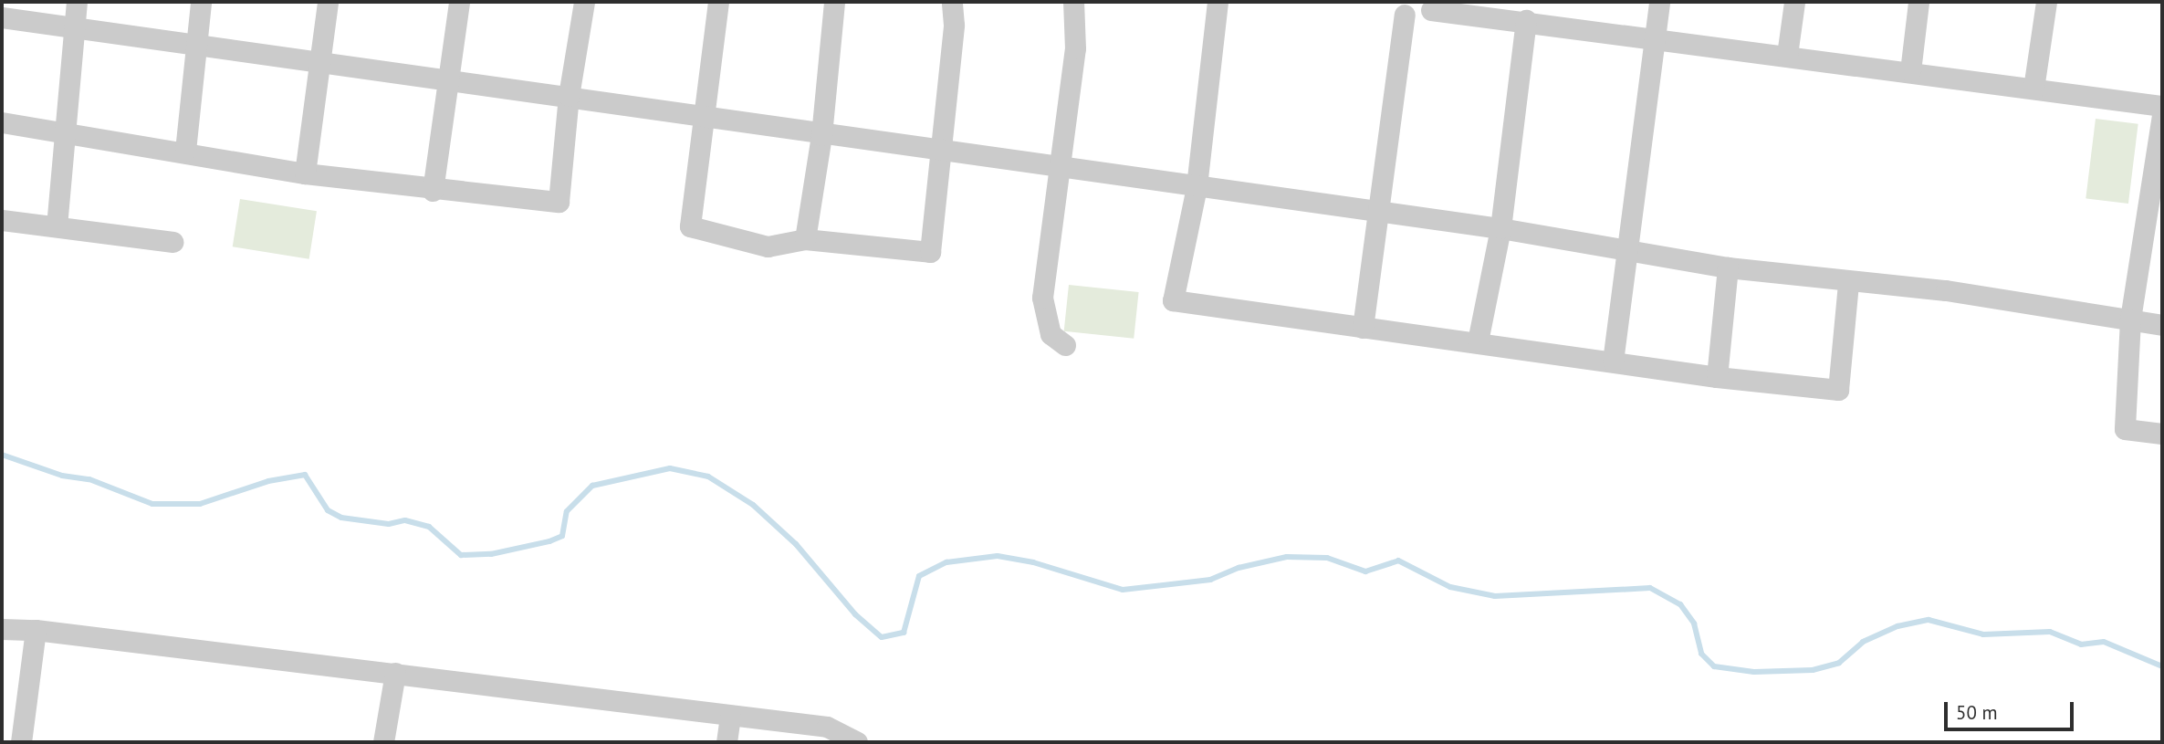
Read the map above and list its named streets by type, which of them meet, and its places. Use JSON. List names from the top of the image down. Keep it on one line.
{"scale_bar":"50 m"}
